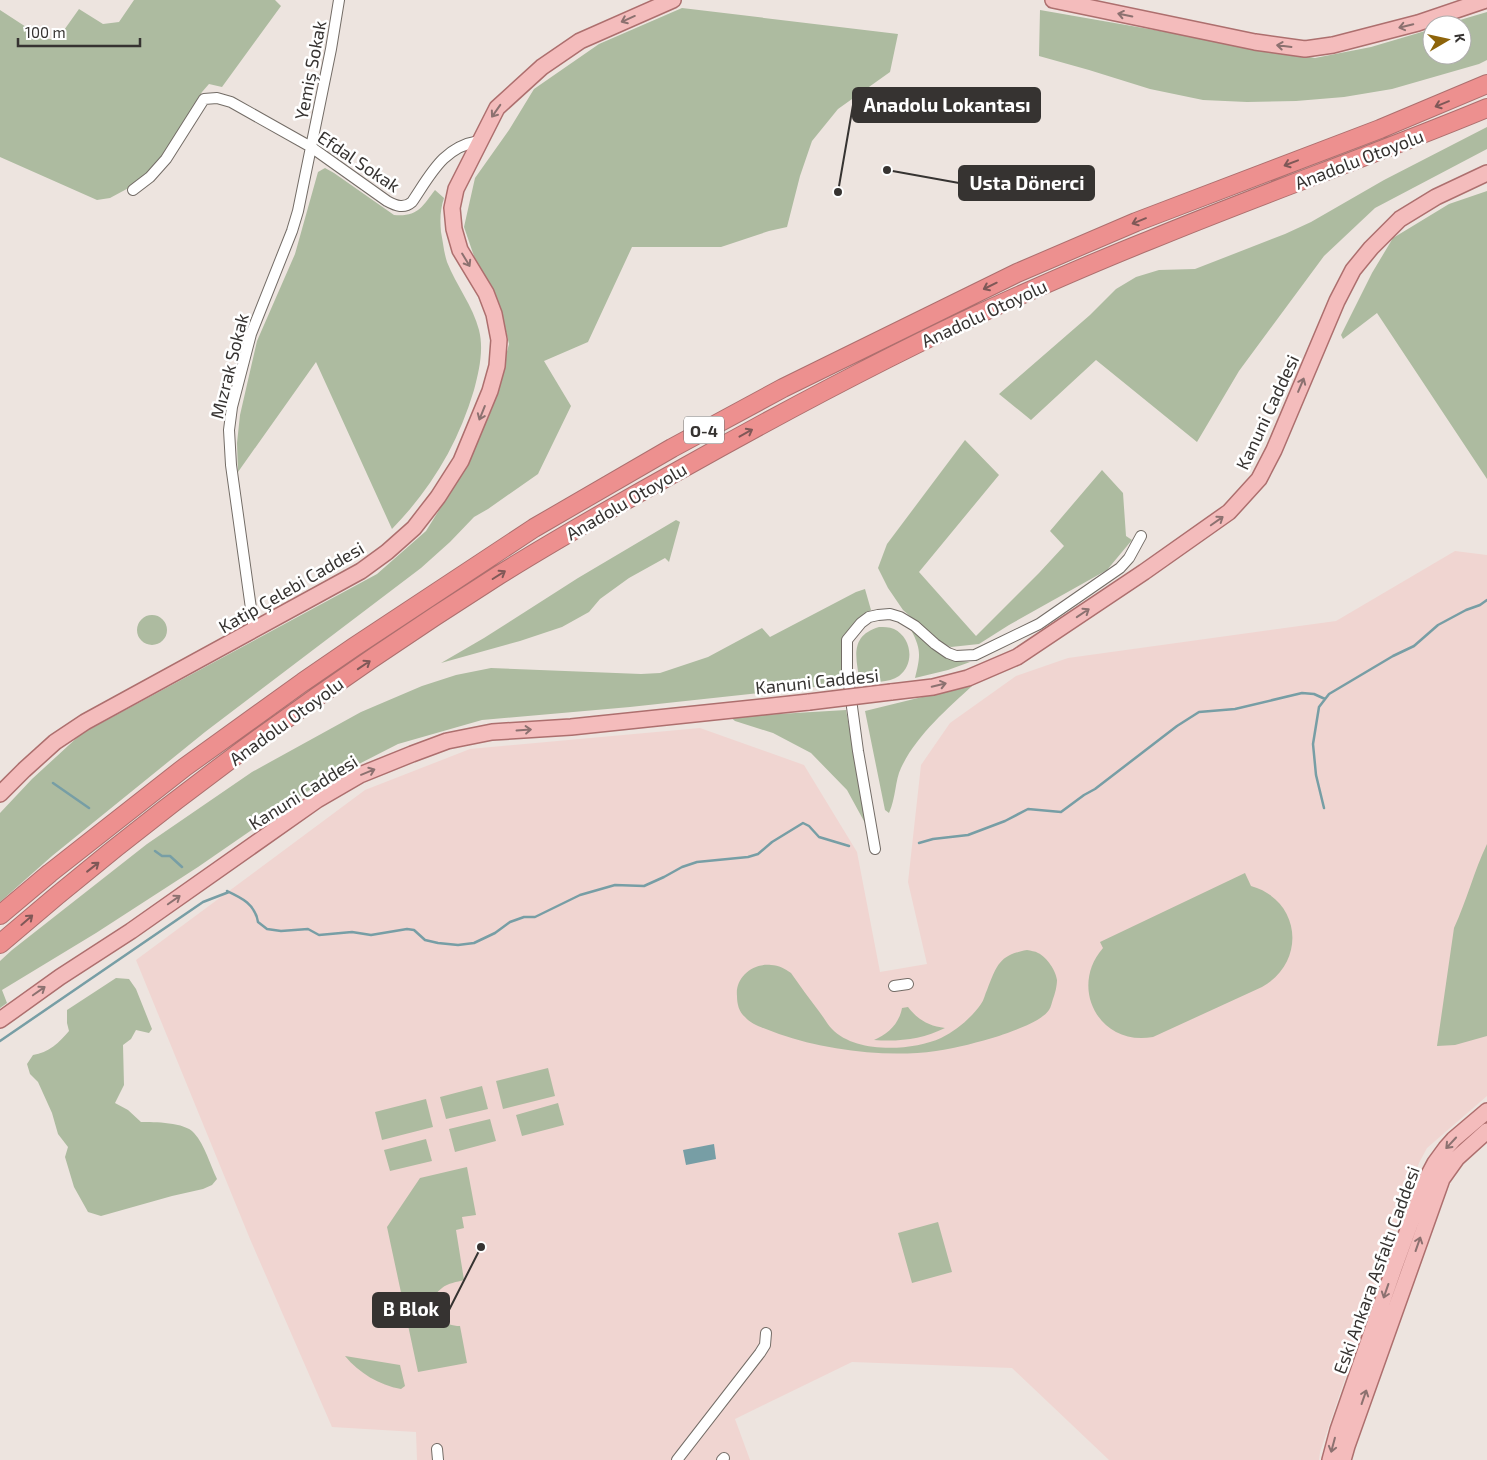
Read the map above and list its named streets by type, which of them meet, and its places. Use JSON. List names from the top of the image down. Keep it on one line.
{"streets":{"highway":["Anadolu Otoyolu","O-4"],"main road":["Kanuni Caddesi","Katip Çelebi Caddesi","Eski Ankara Asfaltı Caddesi"],"street":["Yemiş Sokak","Efdal Sokak","Mızrak Sokak"]},"crossings":[["Yemiş Sokak","Efdal Sokak"],["Yemiş Sokak","Mızrak Sokak"],["Efdal Sokak","Mızrak Sokak"],["Efdal Sokak","Katip Çelebi Caddesi"],["Mızrak Sokak","Katip Çelebi Caddesi"]],"one_way":["Kanuni Caddesi","Katip Çelebi Caddesi"],"places":["Usta Dönerci","Anadolu Lokantası","B Blok"],"scale_bar":"100 m","north":"right"}
